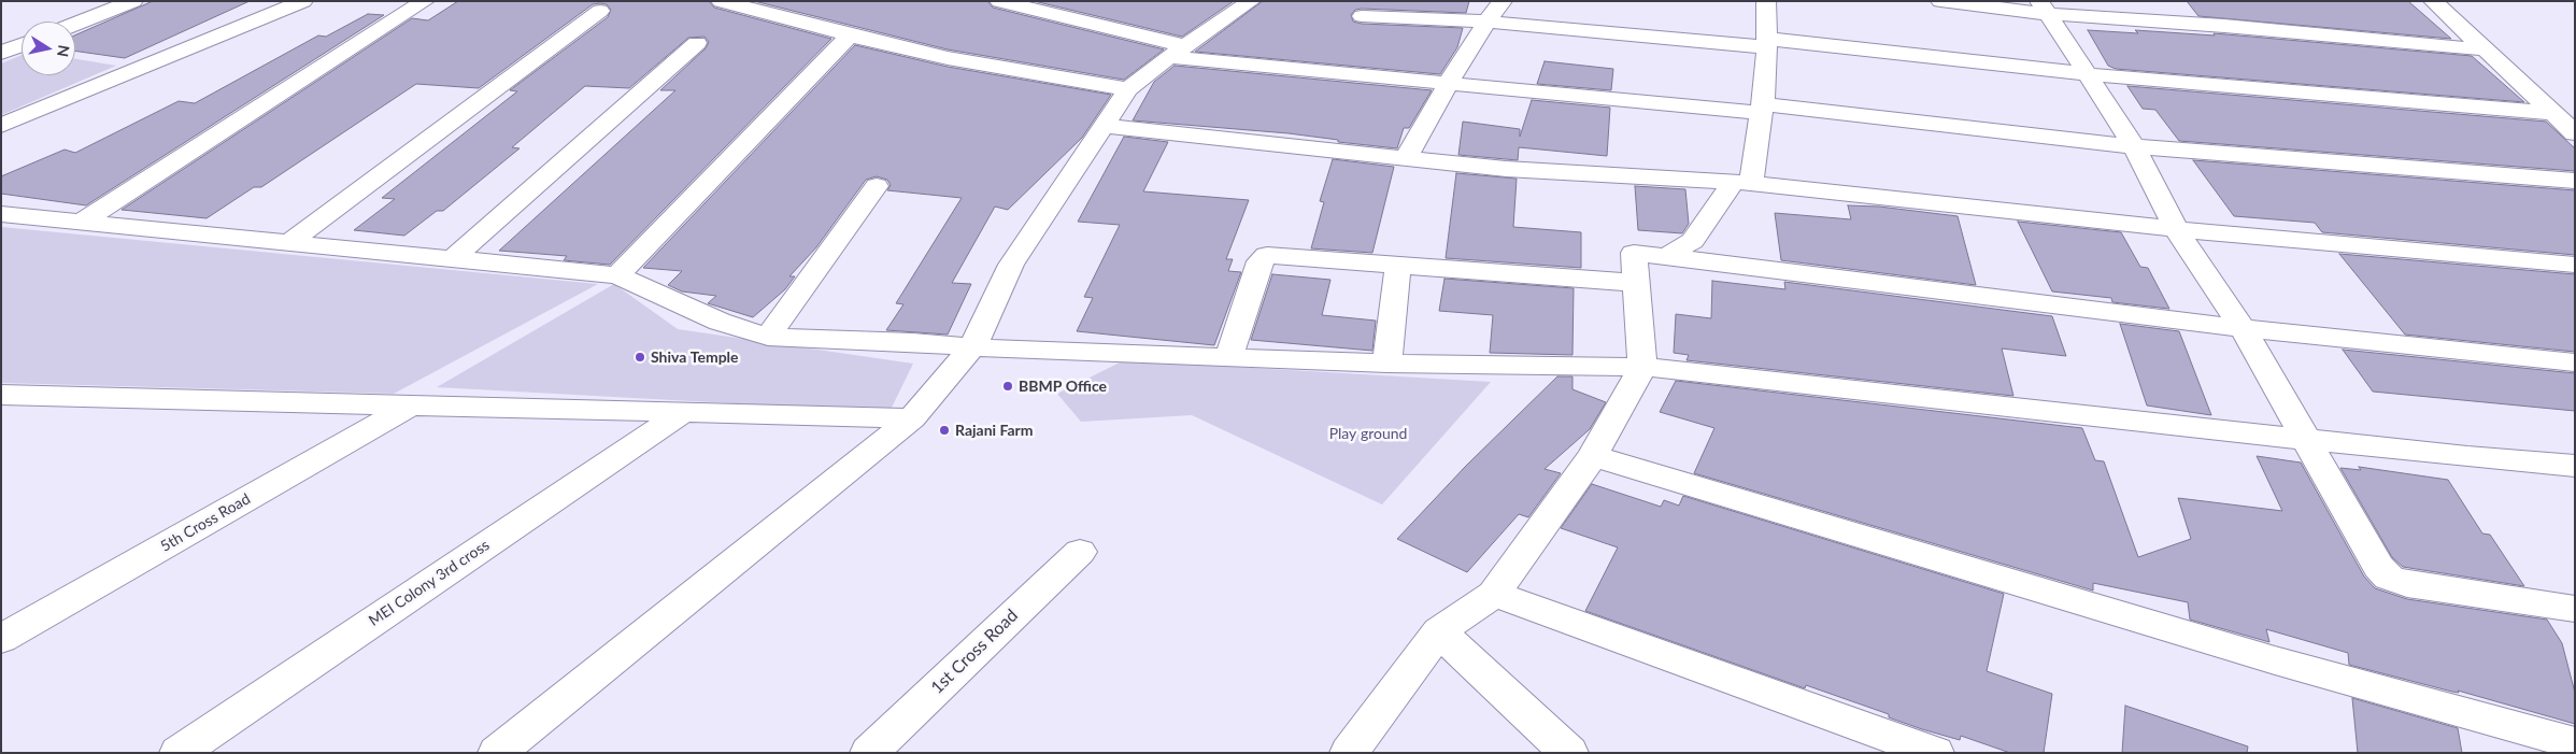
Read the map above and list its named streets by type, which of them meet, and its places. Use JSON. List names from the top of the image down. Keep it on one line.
{"streets":{"street":["5th Cross Road","MEI Colony 3rd cross","1st Cross Road"]},"parks":["Play ground"],"places":["Shiva Temple","BBMP Office","Rajani Farm"],"north":"right"}
